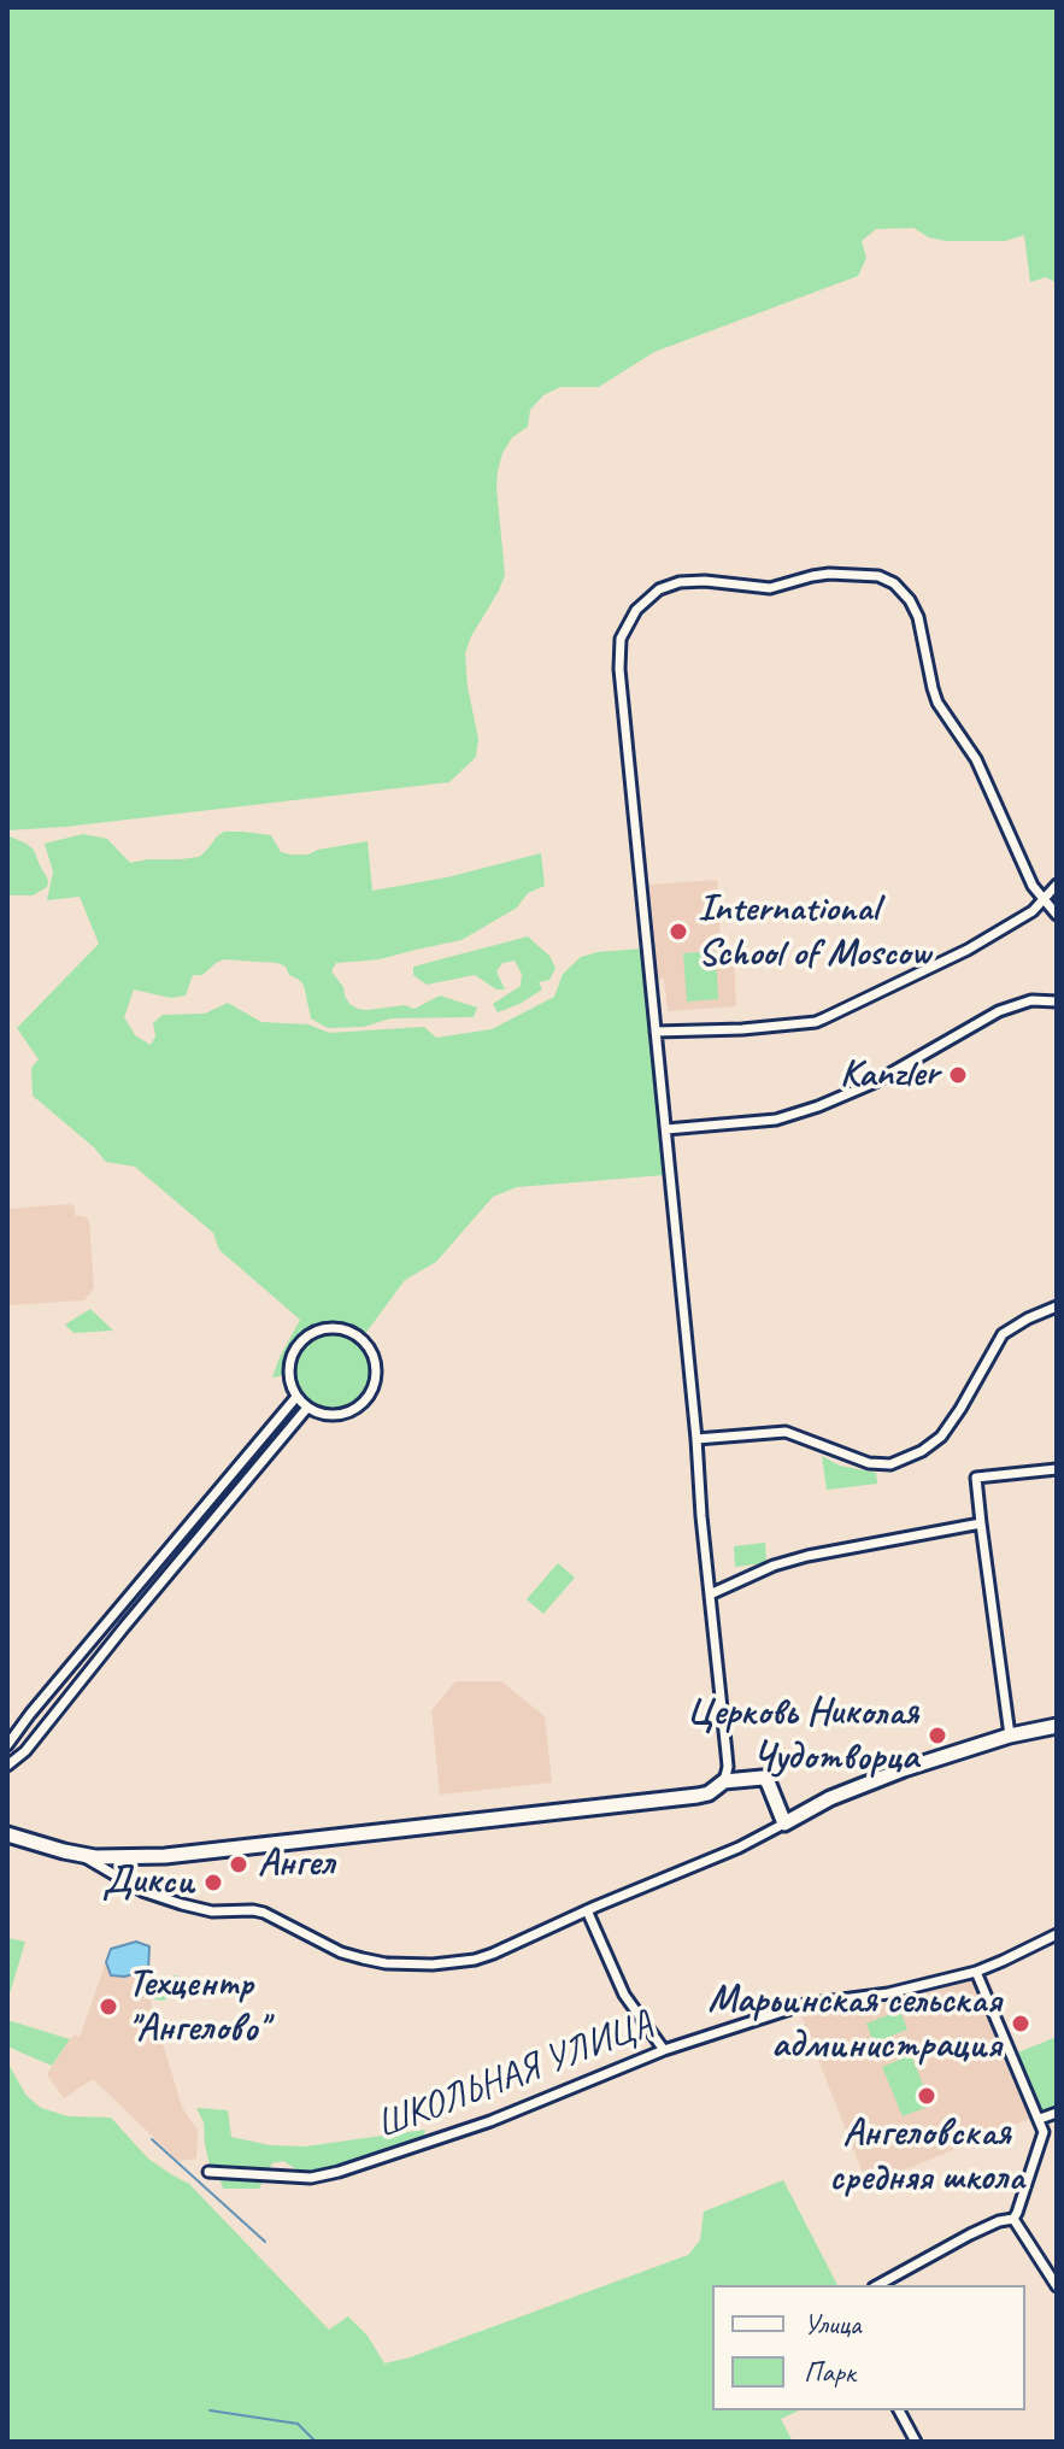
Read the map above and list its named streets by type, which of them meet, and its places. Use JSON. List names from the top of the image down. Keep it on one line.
{"streets":{"street":["ШКОЛЬНАЯ УЛИЦА"]},"places":["International School of Moscow","Kanzler","Церковь Николая Чудотворца","Ангел","Дикси","Техцентр \"Ангелово\"","Марьинская сельская администрация","Ангеловская средняя школа"],"legend":["Улица","Парк"]}
